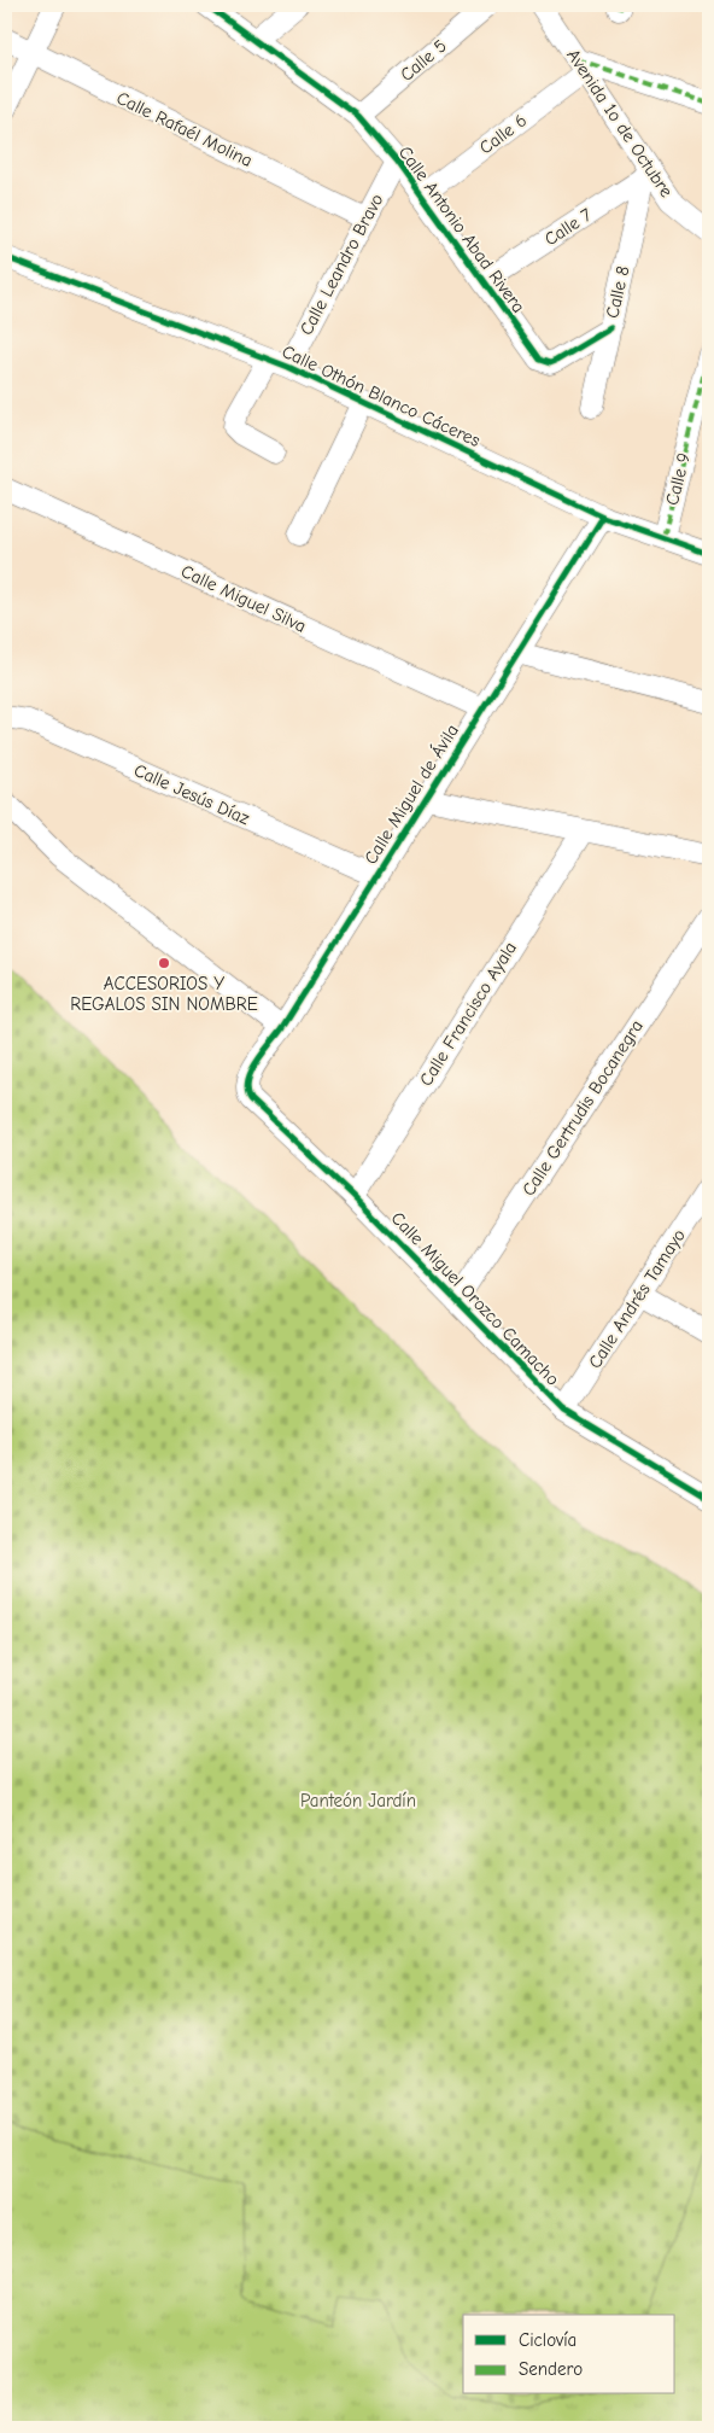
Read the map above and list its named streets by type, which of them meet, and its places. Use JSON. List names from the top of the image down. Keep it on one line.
{"streets":{"street":["Calle 5","Avenida 1o de Octubre","Calle Rafaél Molina","Calle 6","Calle 7","Calle Antonio Abad Rivera","Calle Leandro Bravo","Calle 8","Calle Othón Blanco Cáceres","Calle 9","Calle Miguel Silva","Calle Jesús Díaz","Calle Miguel de Ávila","Calle Francisco Ayala","Calle Gertrudis Bocanegra","Calle Miguel Orozco Camacho","Calle Andrés Tamayo"]},"crossings":[["Calle 5","Calle Antonio Abad Rivera"],["Avenida 1o de Octubre","Calle 6"],["Avenida 1o de Octubre","Calle 7"],["Avenida 1o de Octubre","Calle 8"],["Calle Rafaél Molina","Calle Leandro Bravo"],["Calle 6","Calle Antonio Abad Rivera"],["Calle 7","Calle Antonio Abad Rivera"],["Calle 7","Calle 8"],["Calle Antonio Abad Rivera","Calle Leandro Bravo"],["Calle Antonio Abad Rivera","Calle 8"],["Calle Leandro Bravo","Calle Othón Blanco Cáceres"],["Calle Othón Blanco Cáceres","Calle 9"],["Calle Othón Blanco Cáceres","Calle Miguel de Ávila"],["Calle Miguel Silva","Calle Miguel de Ávila"],["Calle Jesús Díaz","Calle Miguel de Ávila"],["Calle Miguel de Ávila","Calle Miguel Orozco Camacho"],["Calle Francisco Ayala","Calle Miguel Orozco Camacho"],["Calle Gertrudis Bocanegra","Calle Miguel Orozco Camacho"],["Calle Miguel Orozco Camacho","Calle Andrés Tamayo"]],"parks":["Panteón Jardín"],"places":["ACCESORIOS Y REGALOS SIN NOMBRE"],"legend":["Ciclovía","Sendero"]}
